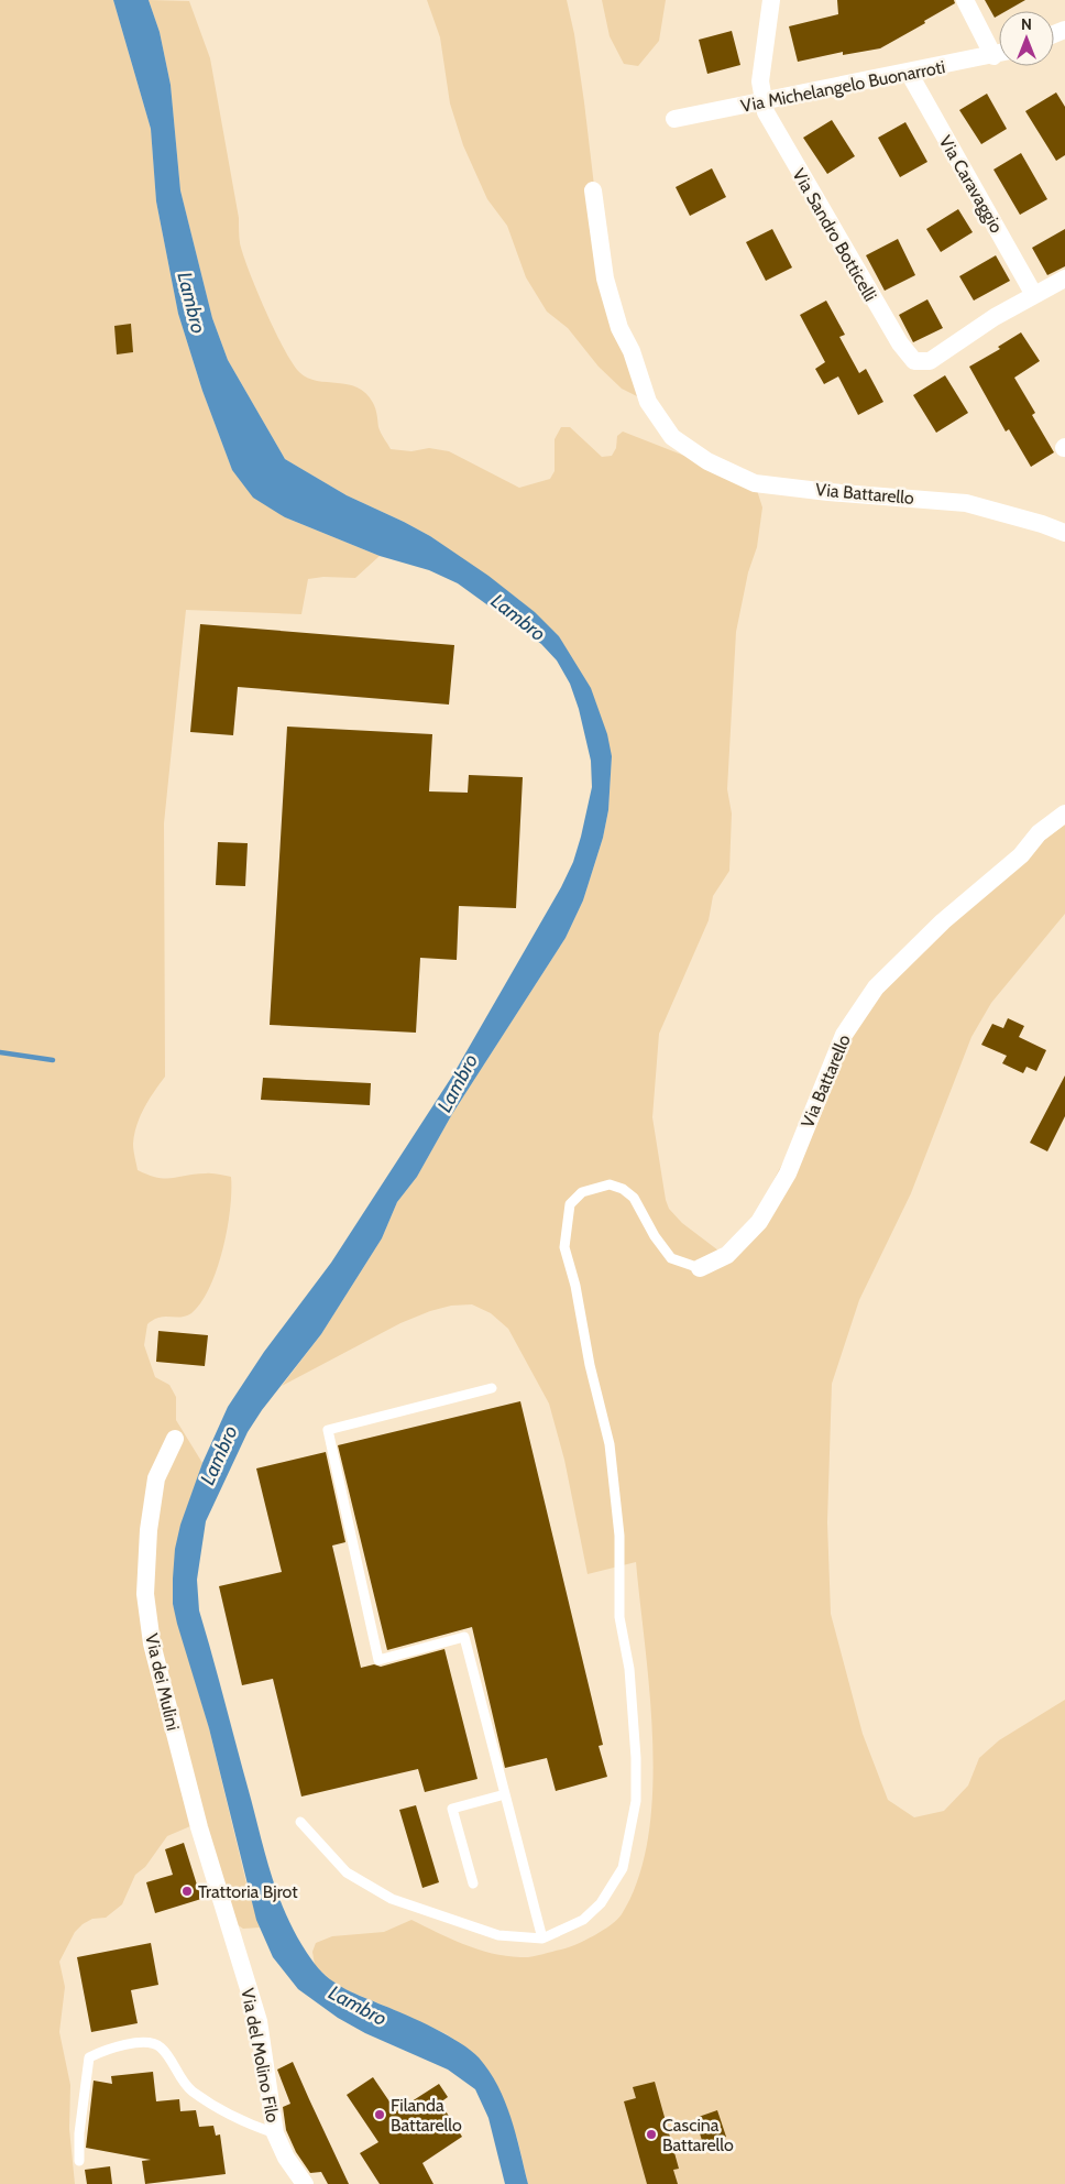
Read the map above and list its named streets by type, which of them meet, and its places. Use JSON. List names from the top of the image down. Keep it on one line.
{"streets":{"street":["Via Michelangelo Buonarroti","Via Caravaggio","Via Sandro Botticelli","Via Battarello","Via dei Mulini","Via del Molino Filo"]},"crossings":[["Via Michelangelo Buonarroti","Via Caravaggio"],["Via Michelangelo Buonarroti","Via Sandro Botticelli"],["Via Caravaggio","Via Sandro Botticelli"],["Via dei Mulini","Via del Molino Filo"]],"water":["Lambro"],"places":["Trattoria Bjrot","Filanda Battarello","Cascina Battarello"],"north":"top"}
